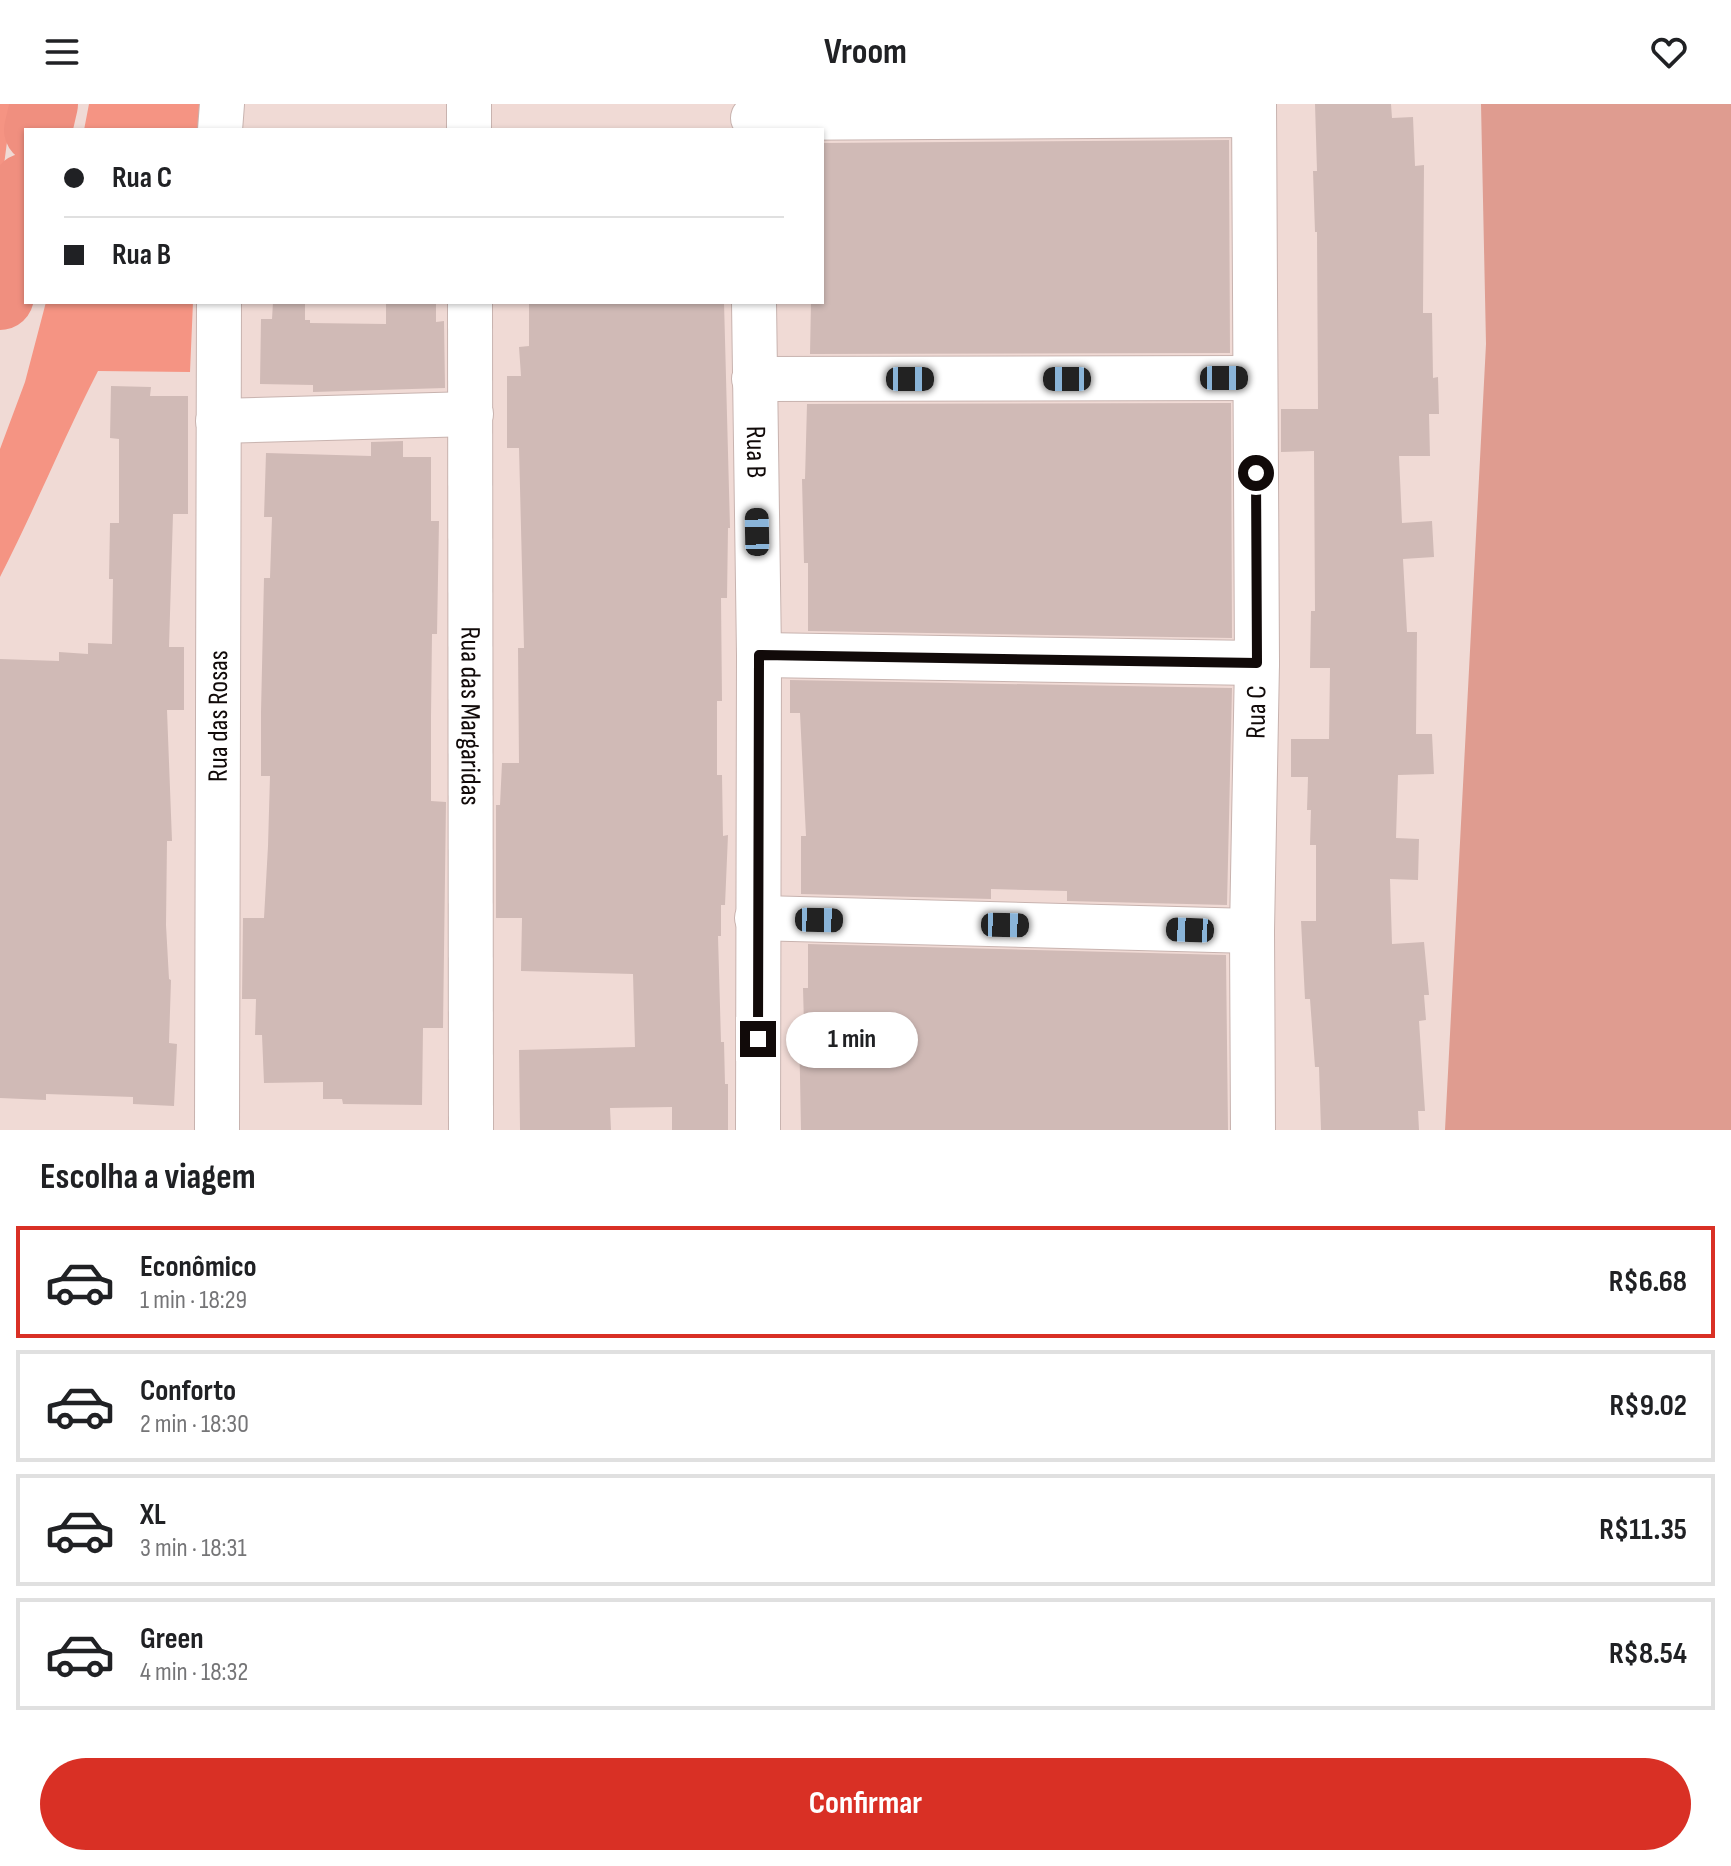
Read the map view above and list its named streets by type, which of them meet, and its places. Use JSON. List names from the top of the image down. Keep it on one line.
{"streets":{"street":["Rua B","Rua C","Rua das Rosas","Rua das Margaridas"]},"page":{"header":"Vroom","banner":["Rua C","Rua B"],"bubble":"1 min","heading":"Escolha a viagem","list":[{"name":"Econômico","note":"1 min · 18:29","value":"R$6.68"},{"name":"Conforto","note":"2 min · 18:30","value":"R$9.02"},{"name":"XL","note":"3 min · 18:31","value":"R$11.35"},{"name":"Green","note":"4 min · 18:32","value":"R$8.54"}],"buttons":"Confirmar"}}
